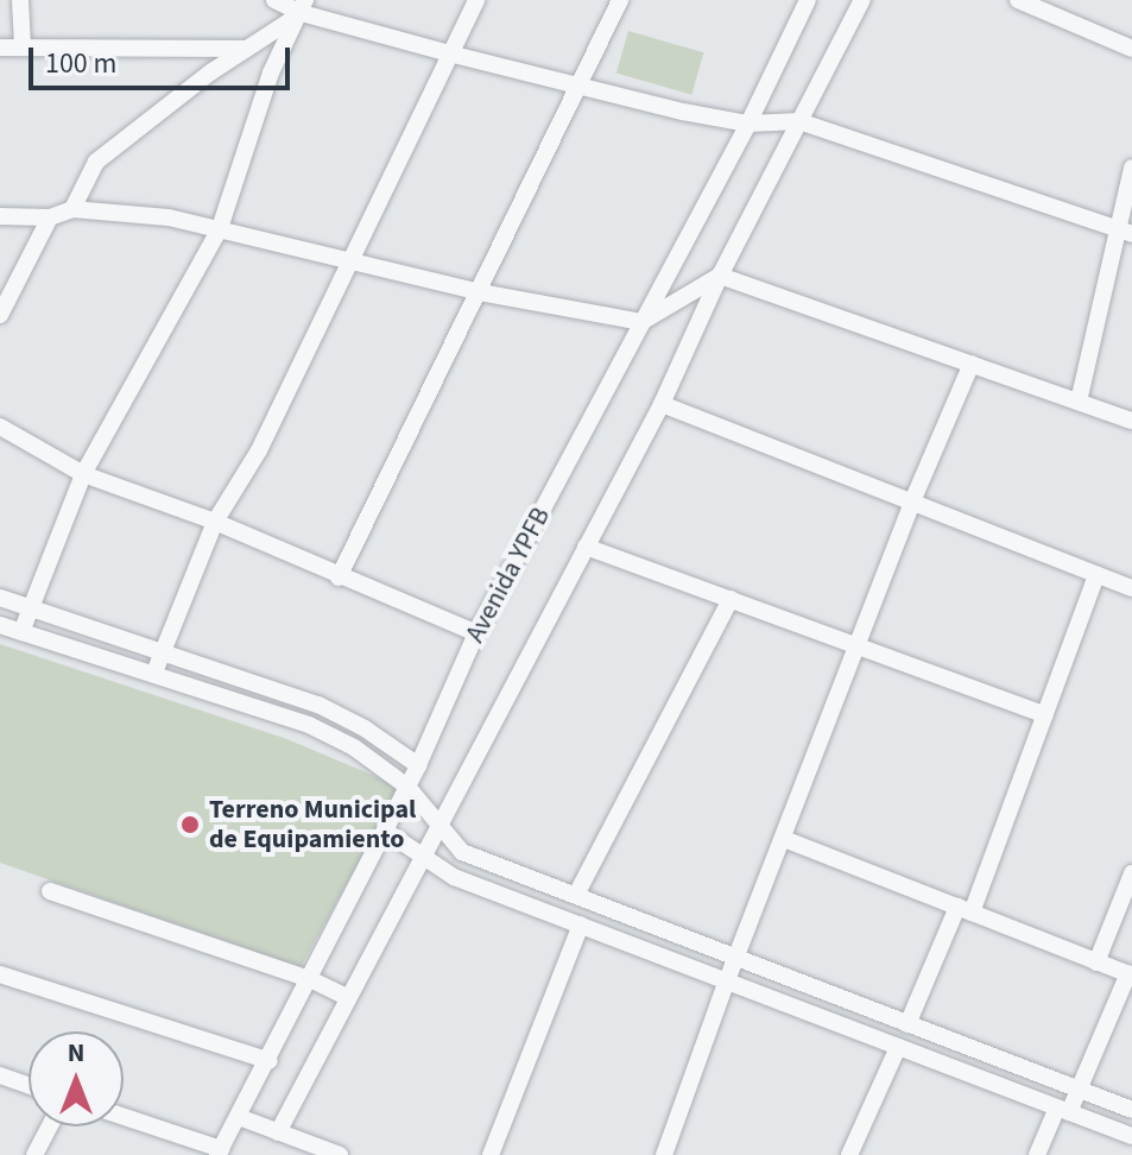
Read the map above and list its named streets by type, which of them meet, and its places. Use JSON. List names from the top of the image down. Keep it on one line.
{"streets":{"street":["Avenida YPFB"]},"places":["Terreno Municipal de Equipamiento"],"scale_bar":"100 m","north":"top"}
